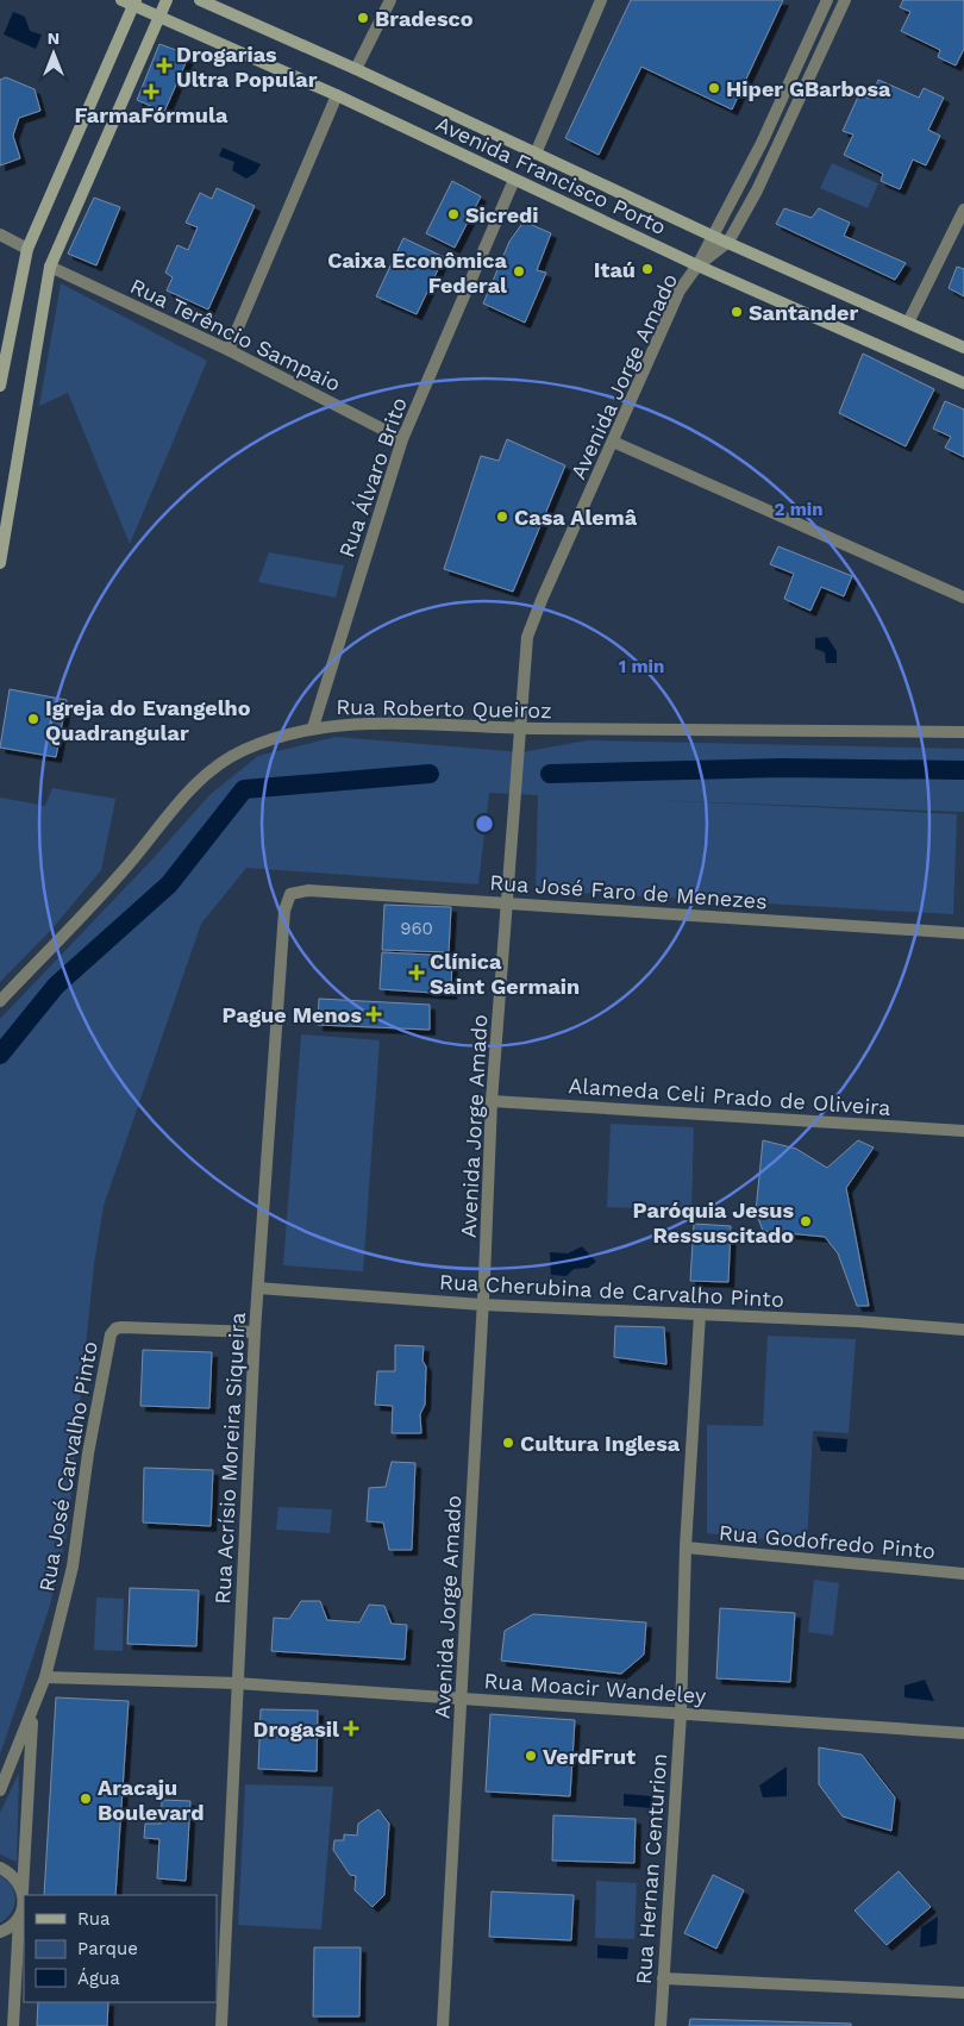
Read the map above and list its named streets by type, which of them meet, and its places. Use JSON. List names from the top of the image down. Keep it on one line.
{"streets":{"main road":["Avenida Francisco Porto"],"street":["Rua Terêncio Sampaio","Avenida Jorge Amado","Rua Álvaro Brito","Rua Roberto Queiroz","Rua José Faro de Menezes","Alameda Celi Prado de Oliveira","Rua Cherubina de Carvalho Pinto","Rua Acrísio Moreira Siqueira","Rua José Carvalho Pinto","Rua Godofredo Pinto","Rua Moacir Wandeley","Rua Hernan Centurion"]},"crossings":[["Avenida Francisco Porto","Avenida Jorge Amado"],["Avenida Francisco Porto","Rua Álvaro Brito"],["Rua Terêncio Sampaio","Rua Álvaro Brito"],["Avenida Jorge Amado","Rua Roberto Queiroz"],["Avenida Jorge Amado","Rua José Faro de Menezes"],["Avenida Jorge Amado","Alameda Celi Prado de Oliveira"],["Avenida Jorge Amado","Rua Cherubina de Carvalho Pinto"],["Avenida Jorge Amado","Rua Moacir Wandeley"],["Rua Álvaro Brito","Rua Roberto Queiroz"],["Rua José Faro de Menezes","Rua Acrísio Moreira Siqueira"],["Rua Cherubina de Carvalho Pinto","Rua Acrísio Moreira Siqueira"],["Rua Cherubina de Carvalho Pinto","Rua Hernan Centurion"],["Rua Acrísio Moreira Siqueira","Rua José Carvalho Pinto"],["Rua Acrísio Moreira Siqueira","Rua Moacir Wandeley"],["Rua José Carvalho Pinto","Rua Moacir Wandeley"],["Rua Godofredo Pinto","Rua Hernan Centurion"],["Rua Moacir Wandeley","Rua Hernan Centurion"]],"places":{"other":["Bradesco","Hiper GBarbosa","Sicredi","Itaú","Caixa Econômica Federal","Santander","Casa Alemâ","Igreja do Evangelho Quadrangular","Paróquia Jesus Ressuscitado","Cultura Inglesa","VerdFrut","Aracaju Boulevard"],"health":["Drogarias Ultra Popular","FarmaFórmula","Clínica Saint Germain","Pague Menos","Drogasil"]},"house_numbers":["960"],"legend":["Rua","Parque","Água"],"north":"top","rings":["2 min","1 min"]}
